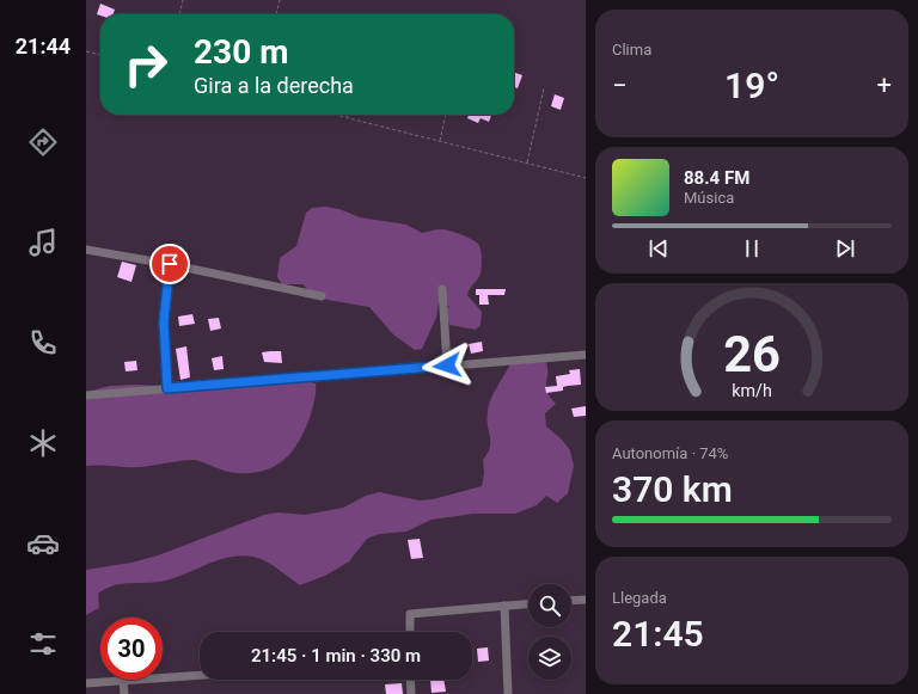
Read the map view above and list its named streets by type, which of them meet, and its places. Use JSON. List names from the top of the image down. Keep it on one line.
{"page":{"tabs":"21:44","tile":["Clima",["Autonomía · 74%","370 km"],["Llegada","21:45"]],"turn":["230 m","Gira a la derecha"],"heat":["−","19°","+"],"song":["88.4 FM","Música"],"limit":"30","trip":"21:45 · 1 min · 330 m","gauge":["26","km/h"]}}
